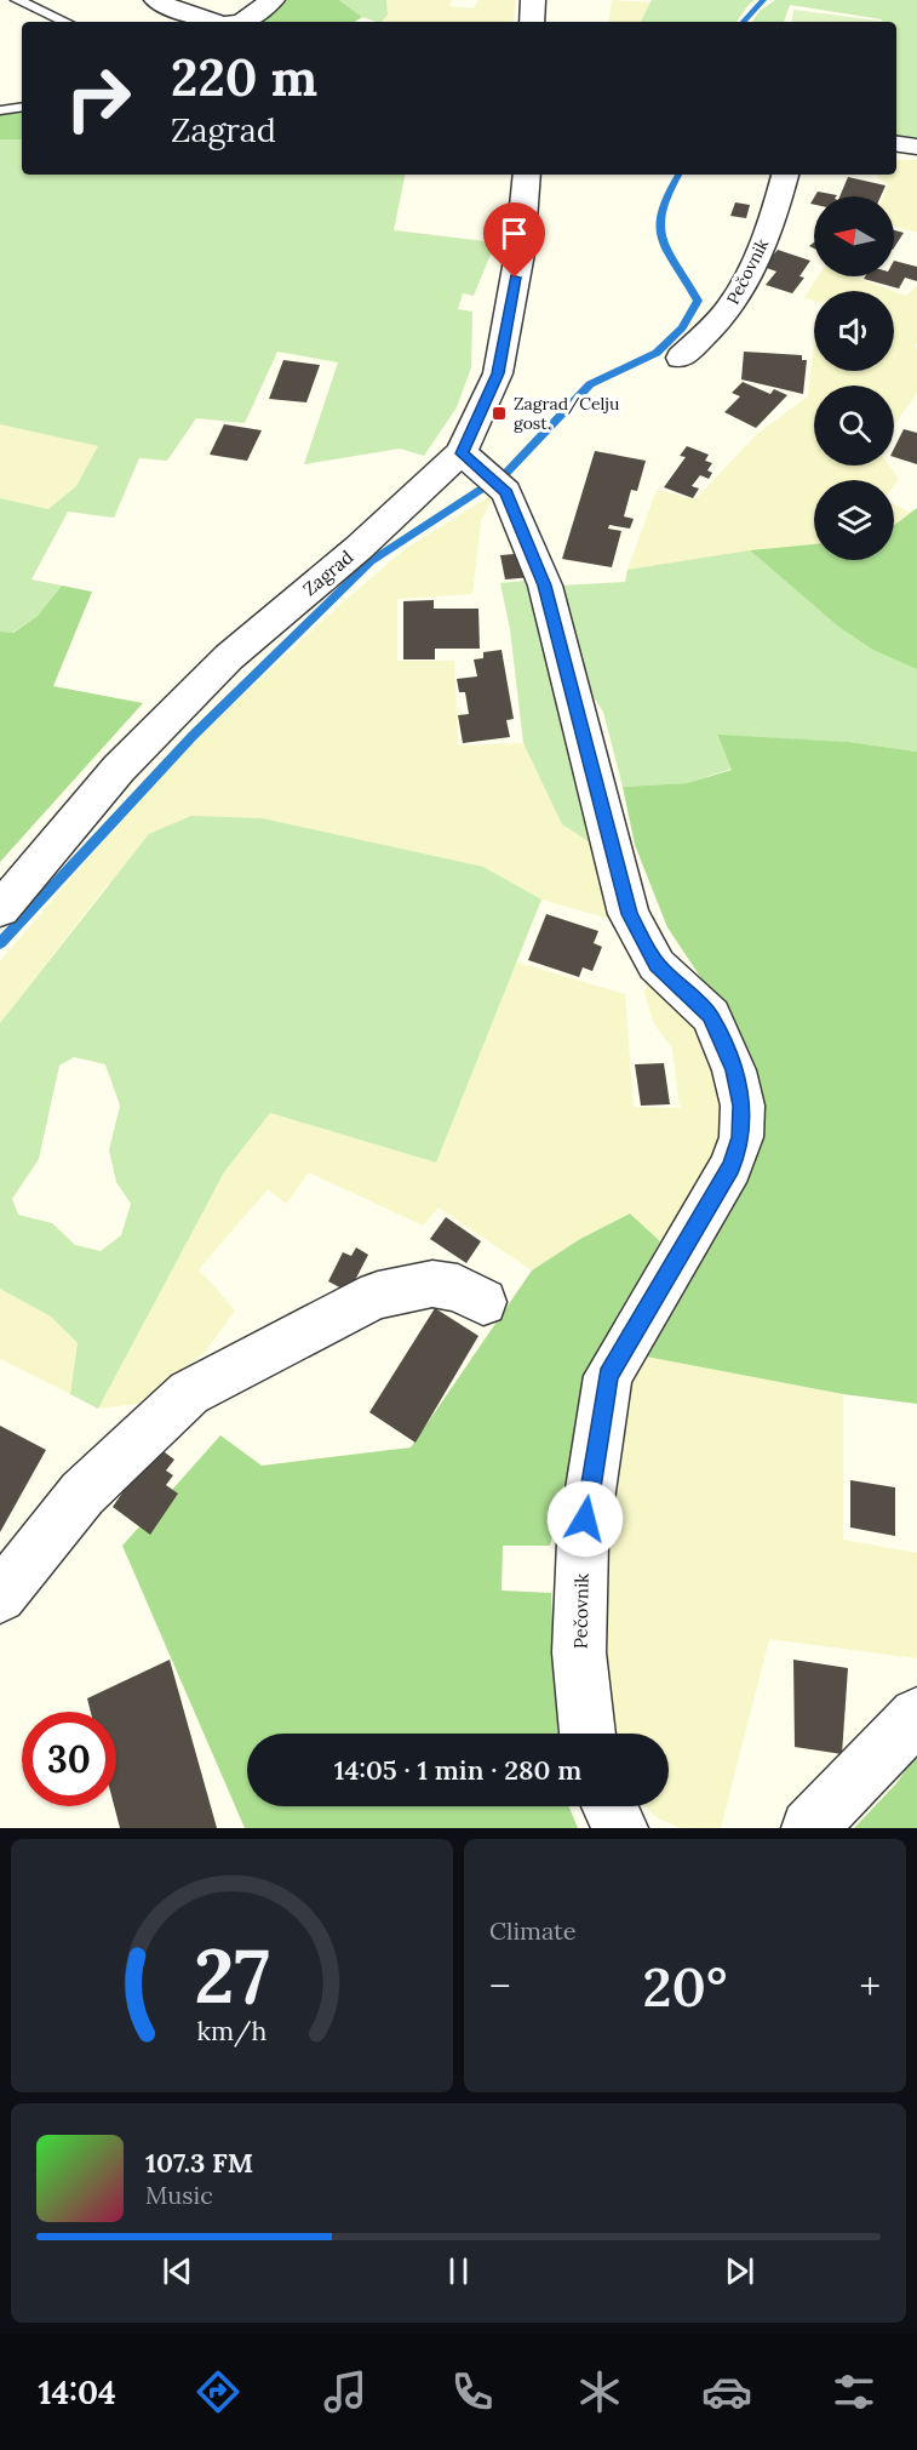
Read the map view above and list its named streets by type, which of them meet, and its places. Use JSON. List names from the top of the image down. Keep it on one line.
{"streets":{"street":["Pečovnik","Zagrad"]},"crossings":[["Pečovnik","Zagrad"]],"places":{"transit":["Zagrad/Celju gost."]},"north":"left","page":{"turn":["220 m","Zagrad"],"limit":"30","trip":"14:05 · 1 min · 280 m","tile":"Climate","heat":["−","20°","+"],"song":["107.3 FM","Music"],"tabs":"14:04","gauge":["27","km/h"]}}
